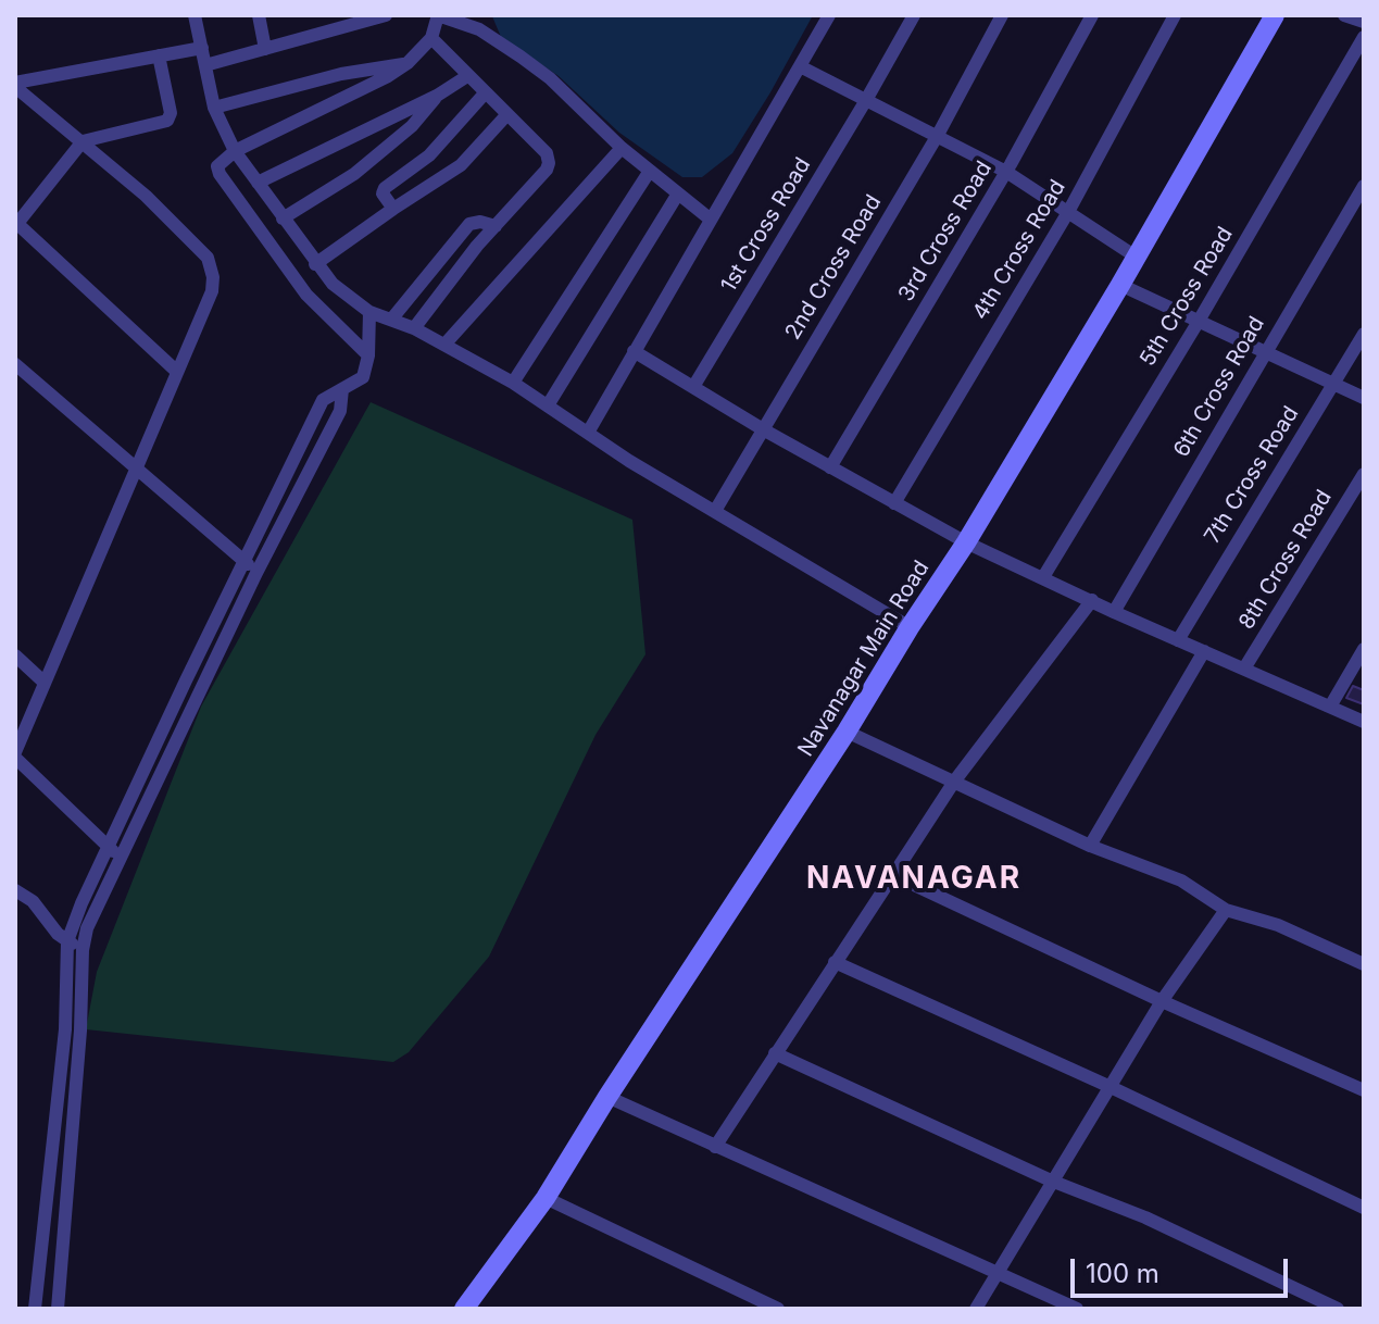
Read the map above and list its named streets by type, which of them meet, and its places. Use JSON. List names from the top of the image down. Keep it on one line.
{"streets":{"main road":["Navanagar Main Road"],"street":["1st Cross Road","3rd Cross Road","4th Cross Road","2nd Cross Road","5th Cross Road","6th Cross Road","7th Cross Road","8th Cross Road"]},"districts":["NAVANAGAR"],"scale_bar":"100 m"}
